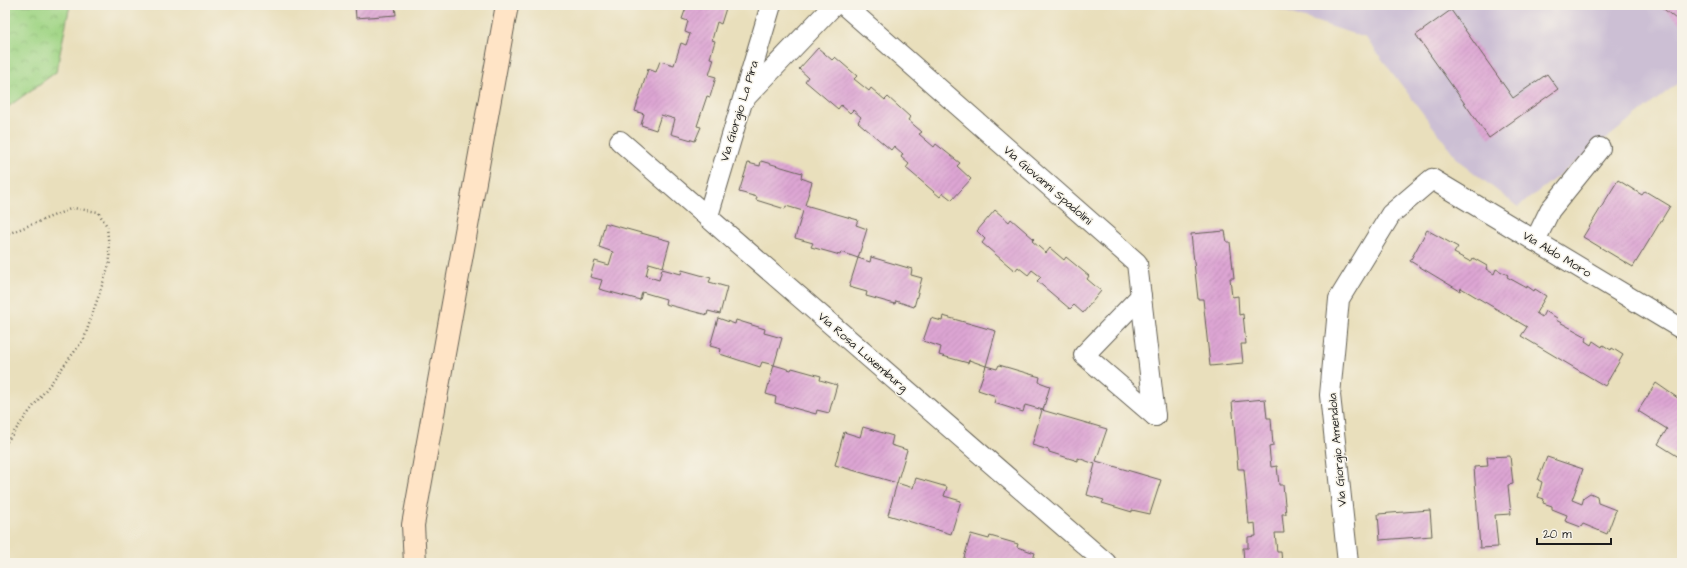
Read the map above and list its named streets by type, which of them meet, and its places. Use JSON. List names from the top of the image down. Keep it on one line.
{"streets":{"street":["Via Giorgio La Pira","Via Giovanni Spadolini","Via Aldo Moro","Via Rosa Luxemburg","Via Giorgio Amendola"]},"crossings":[["Via Giorgio La Pira","Via Rosa Luxemburg"],["Via Aldo Moro","Via Giorgio Amendola"]],"scale_bar":"20 m"}
